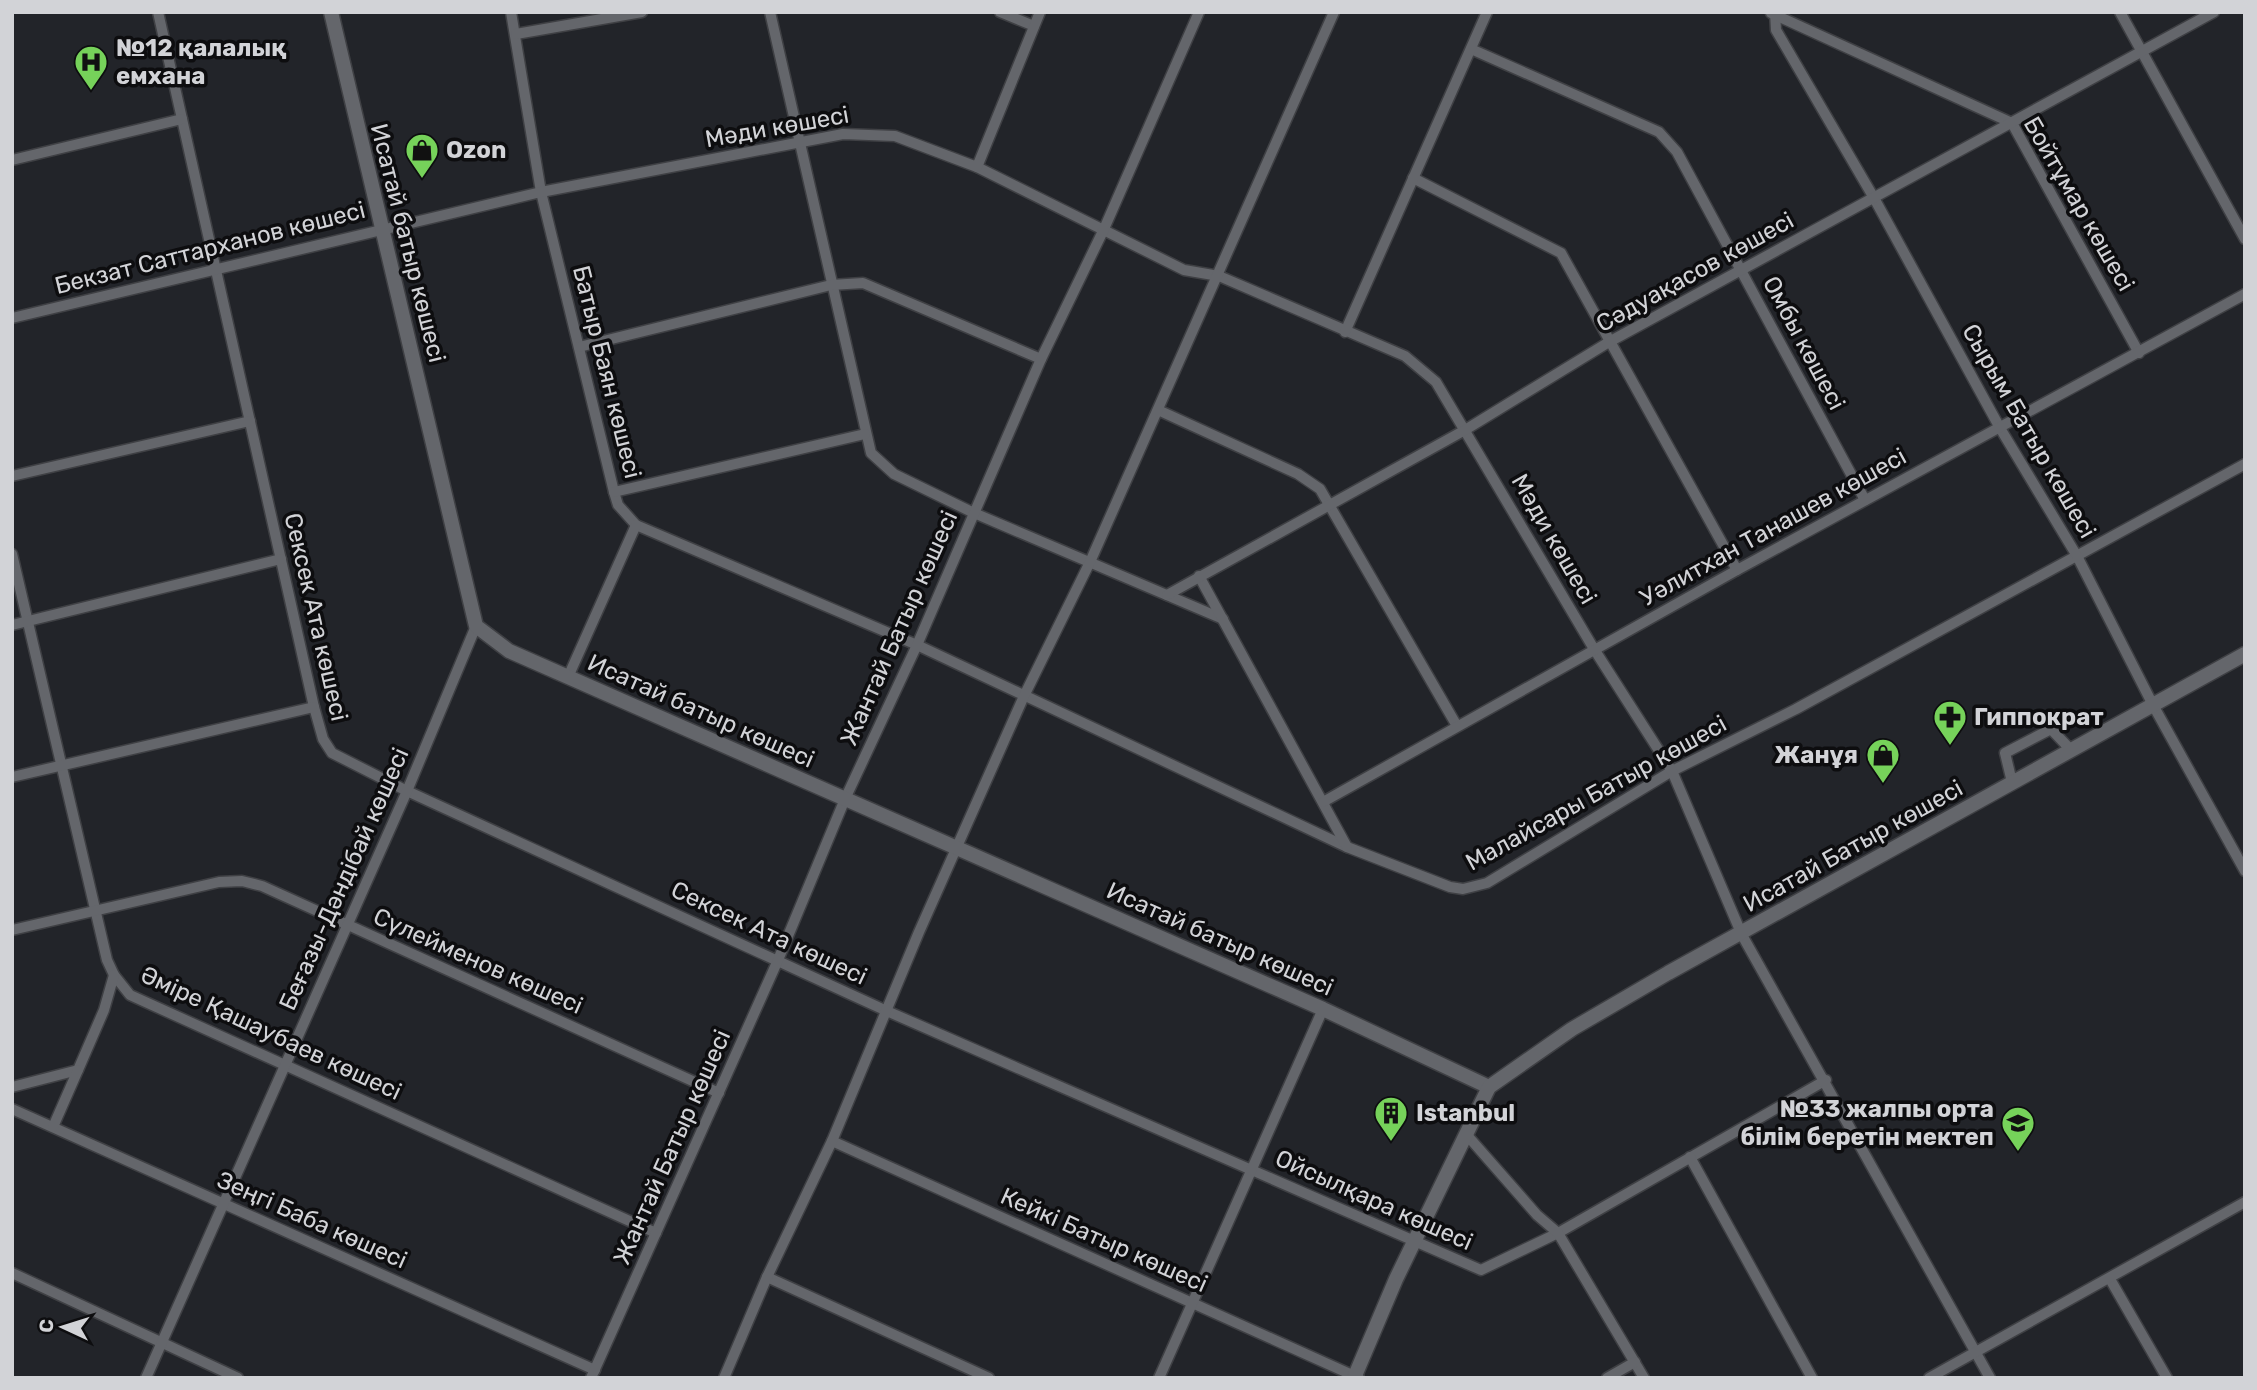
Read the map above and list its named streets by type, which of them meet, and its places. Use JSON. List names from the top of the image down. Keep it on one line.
{"streets":{"street":["Мәди көшесі","Бойтұмар көшесі","Исатай батыр көшесі","Бекзат Саттарханов көшесі","Сәдуақасов көшесі","Омбы көшесі","Батыр Баян көшесі","Сырым Батыр көшесі","Уәлитхан Танашев көшесі","Сексек Ата көшесі","Жантай Батыр көшесі","Малайсары Батыр көшесі","Исатай Батыр көшесі","Беғазы-Дәндібай көшесі","Сүлейменов көшесі","Әміре Қашаубаев көшесі","Ойсылқара көшесі","Зеңгі Баба көшесі","Кейкі Батыр көшесі"]},"crossings":[["Мәди көшесі","Бекзат Саттарханов көшесі"],["Мәди көшесі","Сәдуақасов көшесі"],["Мәди көшесі","Батыр Баян көшесі"],["Мәди көшесі","Уәлитхан Танашев көшесі"],["Мәди көшесі","Жантай Батыр көшесі"],["Мәди көшесі","Малайсары Батыр көшесі"],["Мәди көшесі","Исатай Батыр көшесі"],["Мәди көшесі","Ойсылқара көшесі"],["Бойтұмар көшесі","Сәдуақасов көшесі"],["Бойтұмар көшесі","Сырым Батыр көшесі"],["Бойтұмар көшесі","Уәлитхан Танашев көшесі"],["Исатай батыр көшесі","Бекзат Саттарханов көшесі"],["Исатай батыр көшесі","Жантай Батыр көшесі"],["Исатай батыр көшесі","Исатай Батыр көшесі"],["Исатай батыр көшесі","Беғазы-Дәндібай көшесі"],["Бекзат Саттарханов көшесі","Батыр Баян көшесі"],["Бекзат Саттарханов көшесі","Сексек Ата көшесі"],["Сәдуақасов көшесі","Омбы көшесі"],["Сәдуақасов көшесі","Сырым Батыр көшесі"],["Омбы көшесі","Уәлитхан Танашев көшесі"],["Сырым Батыр көшесі","Уәлитхан Танашев көшесі"],["Сырым Батыр көшесі","Малайсары Батыр көшесі"],["Сырым Батыр көшесі","Исатай Батыр көшесі"],["Сексек Ата көшесі","Жантай Батыр көшесі"],["Сексек Ата көшесі","Беғазы-Дәндібай көшесі"],["Сексек Ата көшесі","Ойсылқара көшесі"],["Жантай Батыр көшесі","Сүлейменов көшесі"],["Жантай Батыр көшесі","Әміре Қашаубаев көшесі"],["Жантай Батыр көшесі","Зеңгі Баба көшесі"],["Беғазы-Дәндібай көшесі","Сүлейменов көшесі"],["Беғазы-Дәндібай көшесі","Әміре Қашаубаев көшесі"],["Беғазы-Дәндібай көшесі","Зеңгі Баба көшесі"],["Сүлейменов көшесі","Әміре Қашаубаев көшесі"]],"places":{"hospital":["№12 қалалық емхана"],"shop":["Ozon","Жанұя"],"pharmacy":["Гиппократ"],"building":["Istanbul"],"school or university":["№33 жалпы орта білім беретін мектеп"]},"north":"left"}
